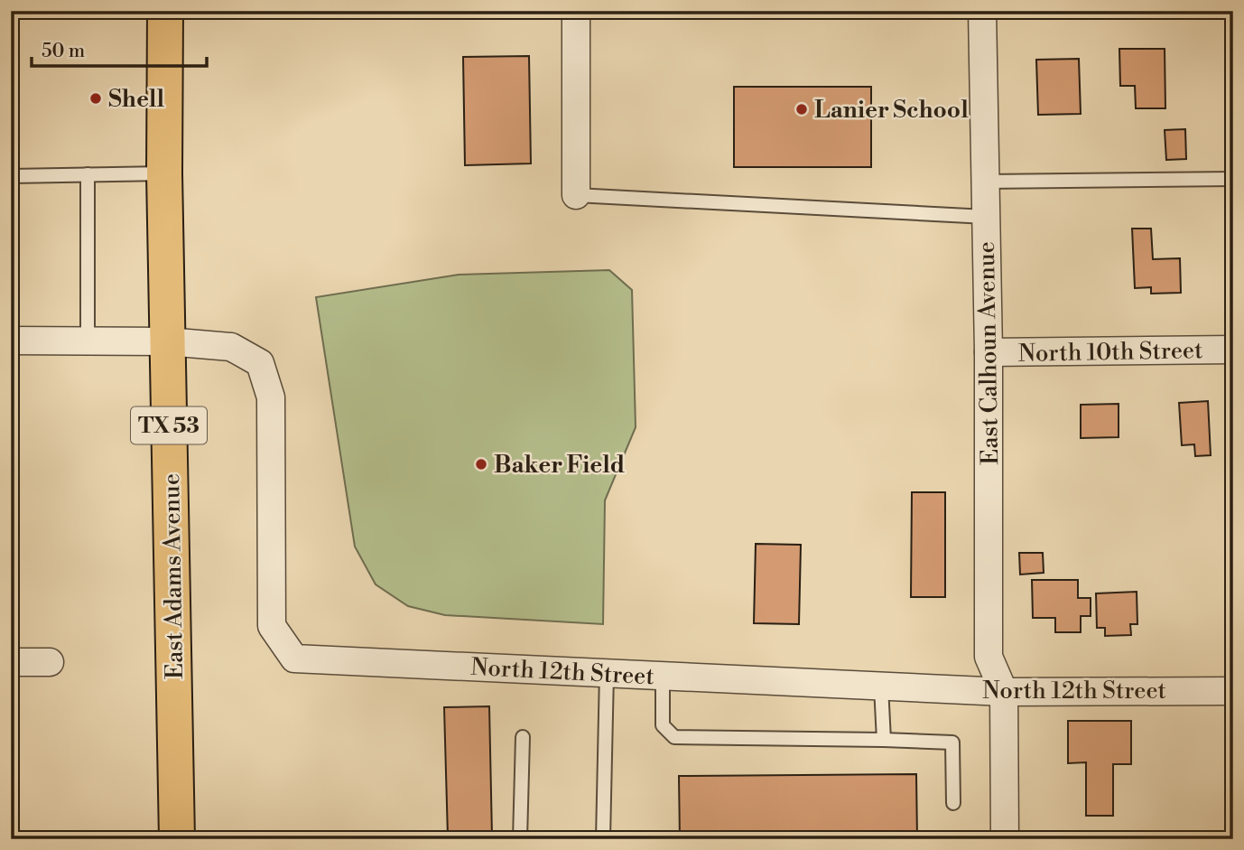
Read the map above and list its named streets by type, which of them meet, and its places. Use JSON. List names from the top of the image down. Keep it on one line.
{"streets":{"main road":["TX 53","East Adams Avenue"],"street":["North 10th Street","East Calhoun Avenue","North 12th Street"]},"crossings":[["North 10th Street","East Calhoun Avenue"],["East Calhoun Avenue","North 12th Street"],["East Adams Avenue","North 12th Street"]],"places":["Shell","Lanier School","Baker Field"],"scale_bar":"50 m"}
